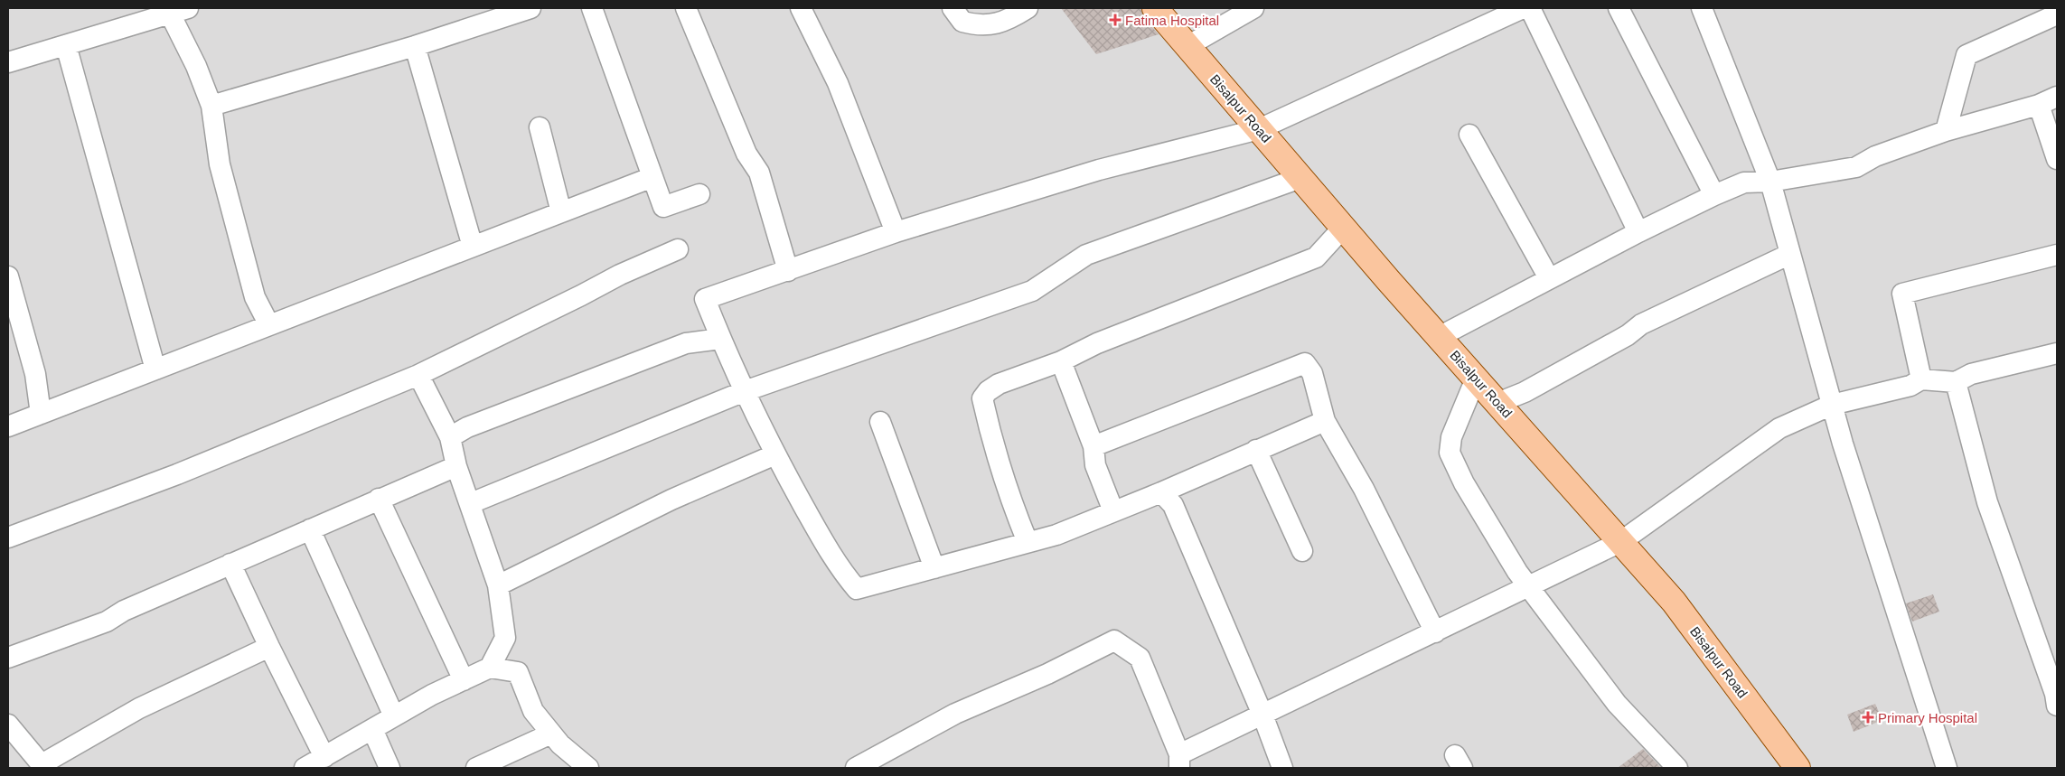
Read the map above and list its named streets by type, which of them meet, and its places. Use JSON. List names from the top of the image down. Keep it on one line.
{"streets":{"main road":["Bisalpur Road"]},"places":{"health":["Fatima Hospital","Primary Hospital"]}}
